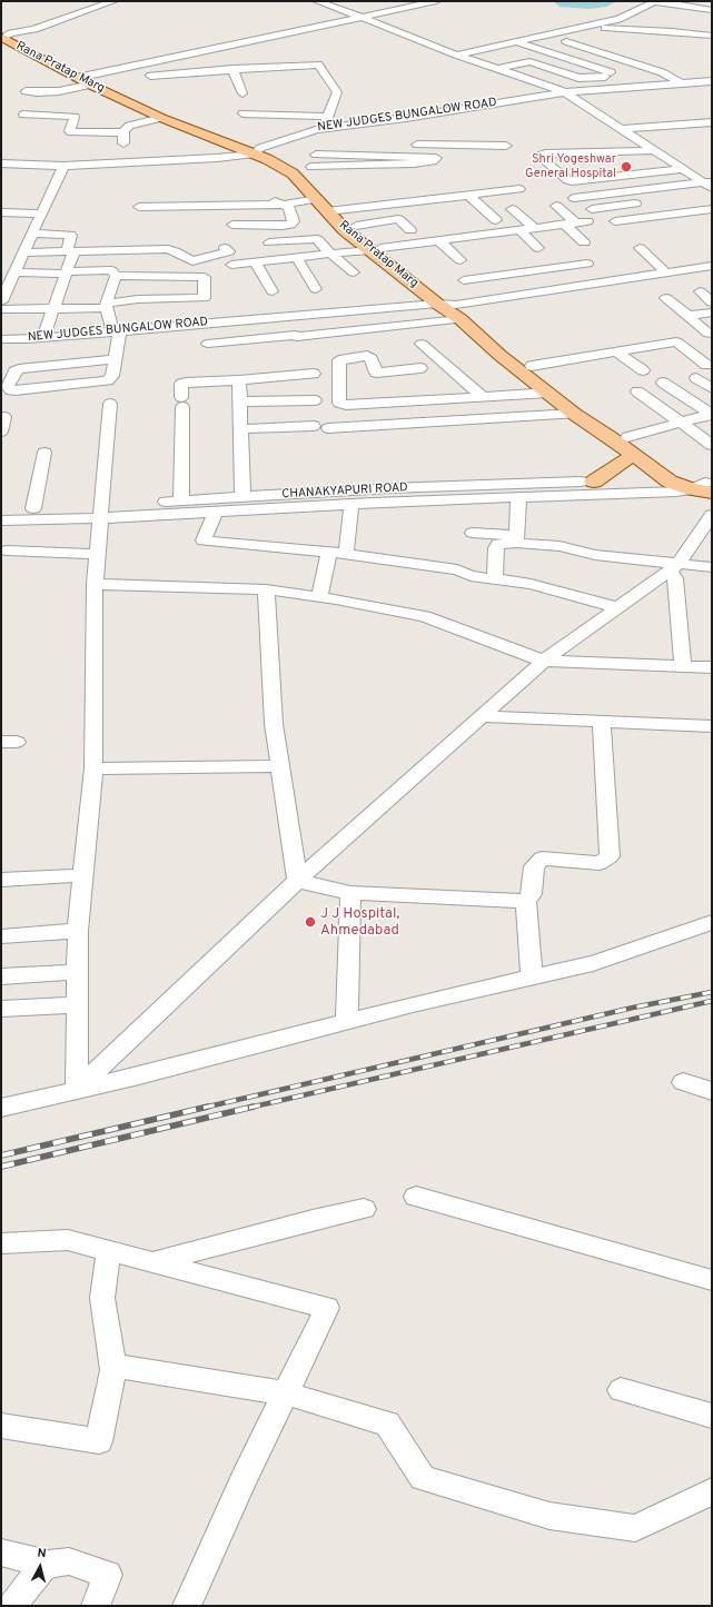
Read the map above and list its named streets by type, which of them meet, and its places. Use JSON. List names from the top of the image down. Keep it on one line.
{"streets":{"main road":["Rana Pratap Marg"],"street":["NEW JUDGES BUNGALOW ROAD","CHANAKYAPURI ROAD"]},"crossings":[["Rana Pratap Marg","NEW JUDGES BUNGALOW ROAD"],["Rana Pratap Marg","CHANAKYAPURI ROAD"]],"places":["Shri Yogeshwar General Hospital","J J Hospital, Ahmedabad"],"north":"top"}
